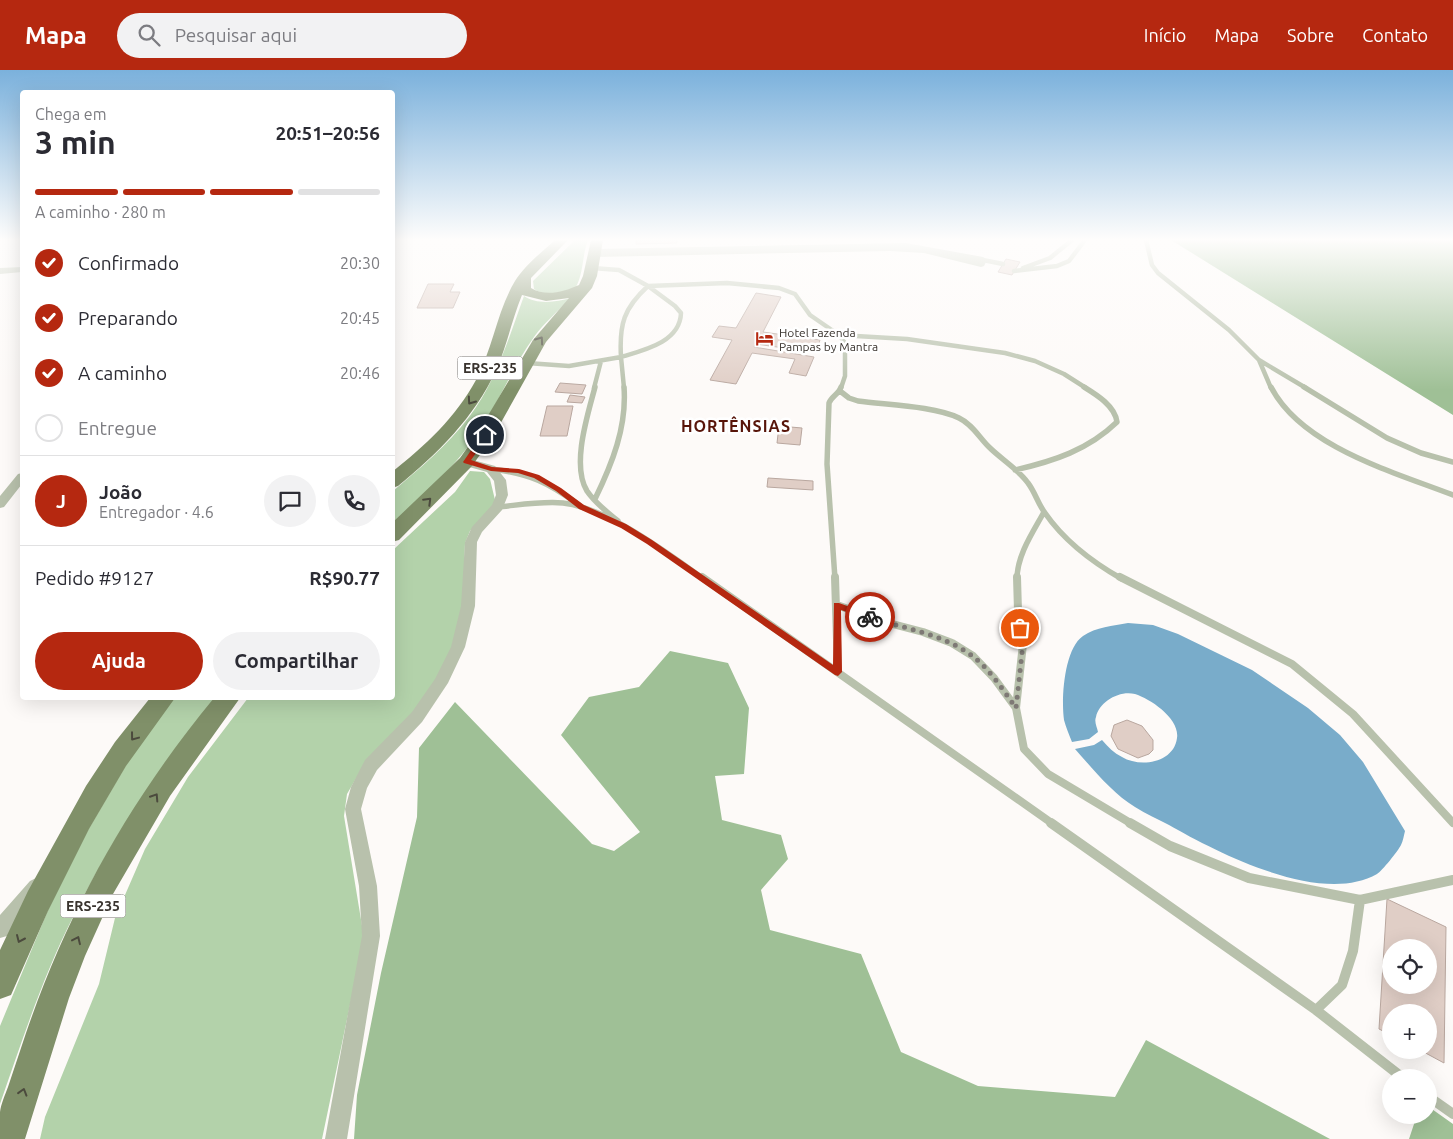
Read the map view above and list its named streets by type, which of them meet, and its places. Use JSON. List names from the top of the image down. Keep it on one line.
{"streets":{"main road":["ERS-235"]},"districts":["HORTÊNSIAS"],"places":{"hotel":["Hotel Fazenda Pampas by Mantra"]},"page":{"header":"Mapa","search":"Pesquisar aqui","nav":["Início","Mapa","Sobre","Contato"],"heading":["3 min","Chega em","20:51–20:56"],"panel":["João","Entregador · 4.6","Pedido #9127","R$90.77"],"bar":"A caminho · 280 m","list":[["Confirmado","20:30"],["Preparando","20:45"],["A caminho","20:46"],"Entregue"],"round":"J","buttons":["Ajuda","Compartilhar"],"map_buttons":["+","−"]}}
